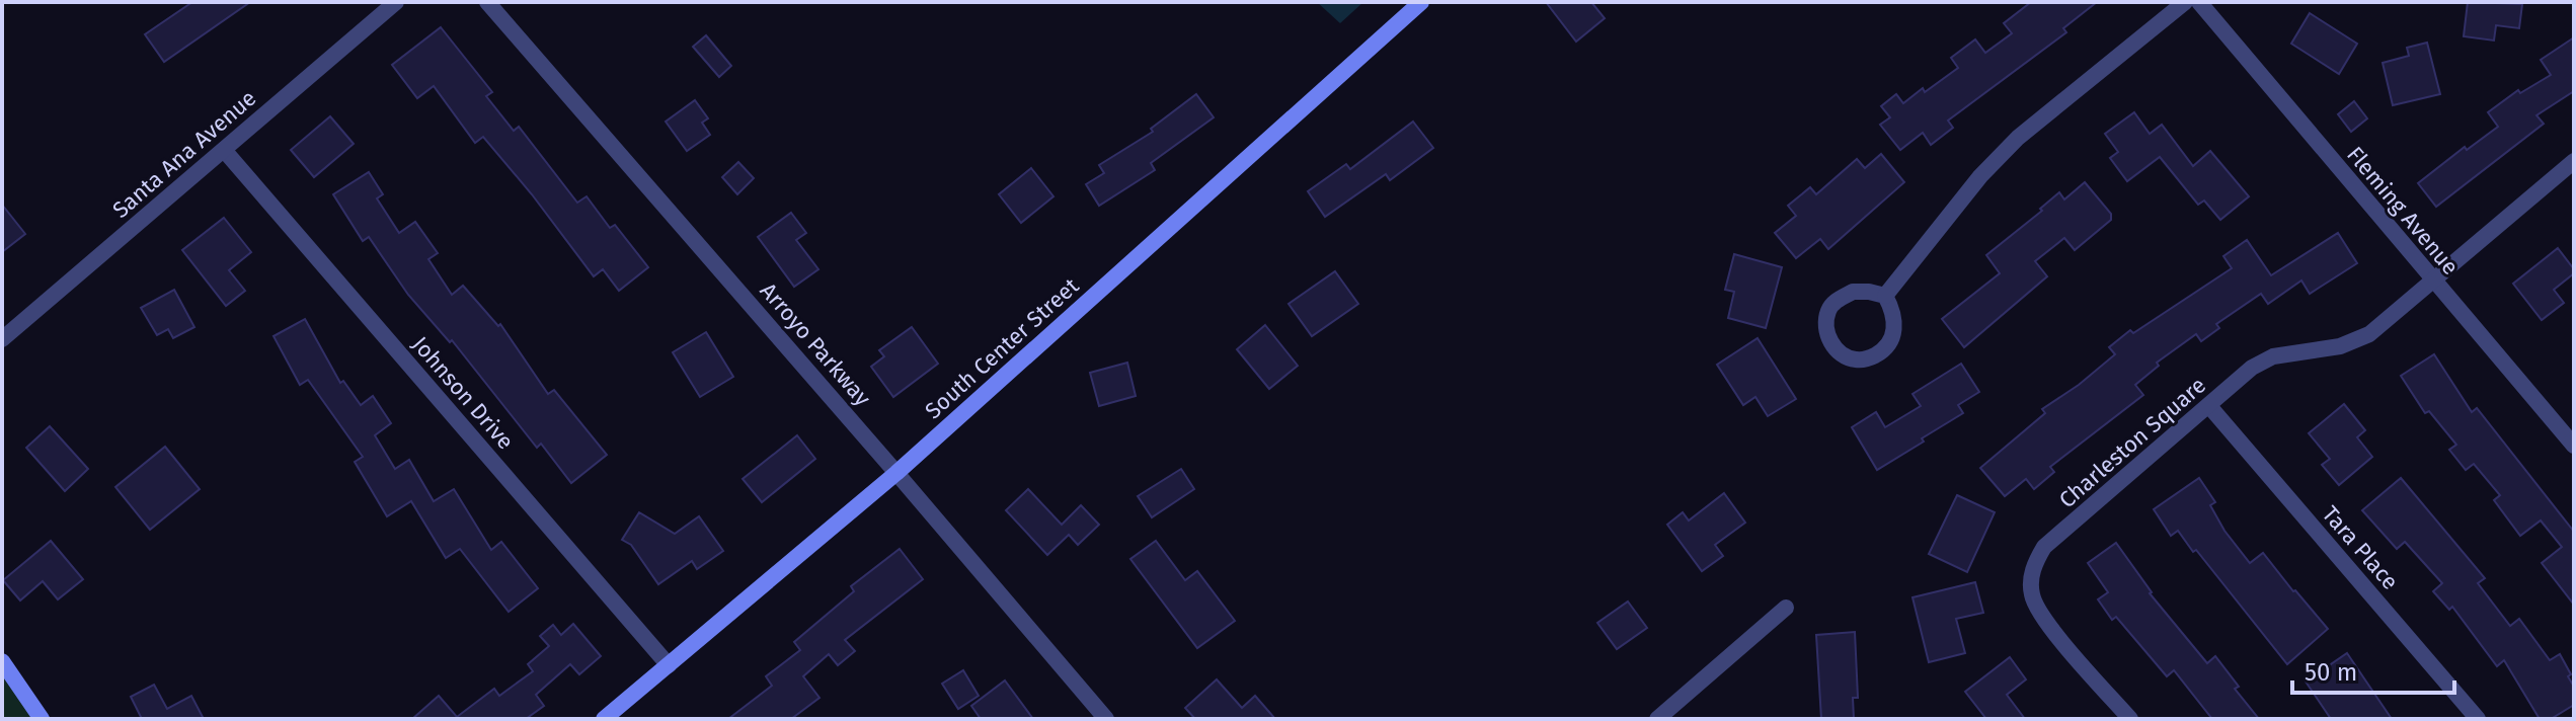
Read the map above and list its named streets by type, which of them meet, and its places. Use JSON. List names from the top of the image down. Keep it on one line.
{"streets":{"street":["Santa Ana Avenue","Fleming Avenue","Arroyo Parkway","South Center Street","Johnson Drive","Charleston Square","Tara Place"]},"crossings":[["Santa Ana Avenue","Johnson Drive"],["Fleming Avenue","Charleston Square"],["Arroyo Parkway","South Center Street"],["South Center Street","Johnson Drive"],["Charleston Square","Tara Place"]],"scale_bar":"50 m"}
